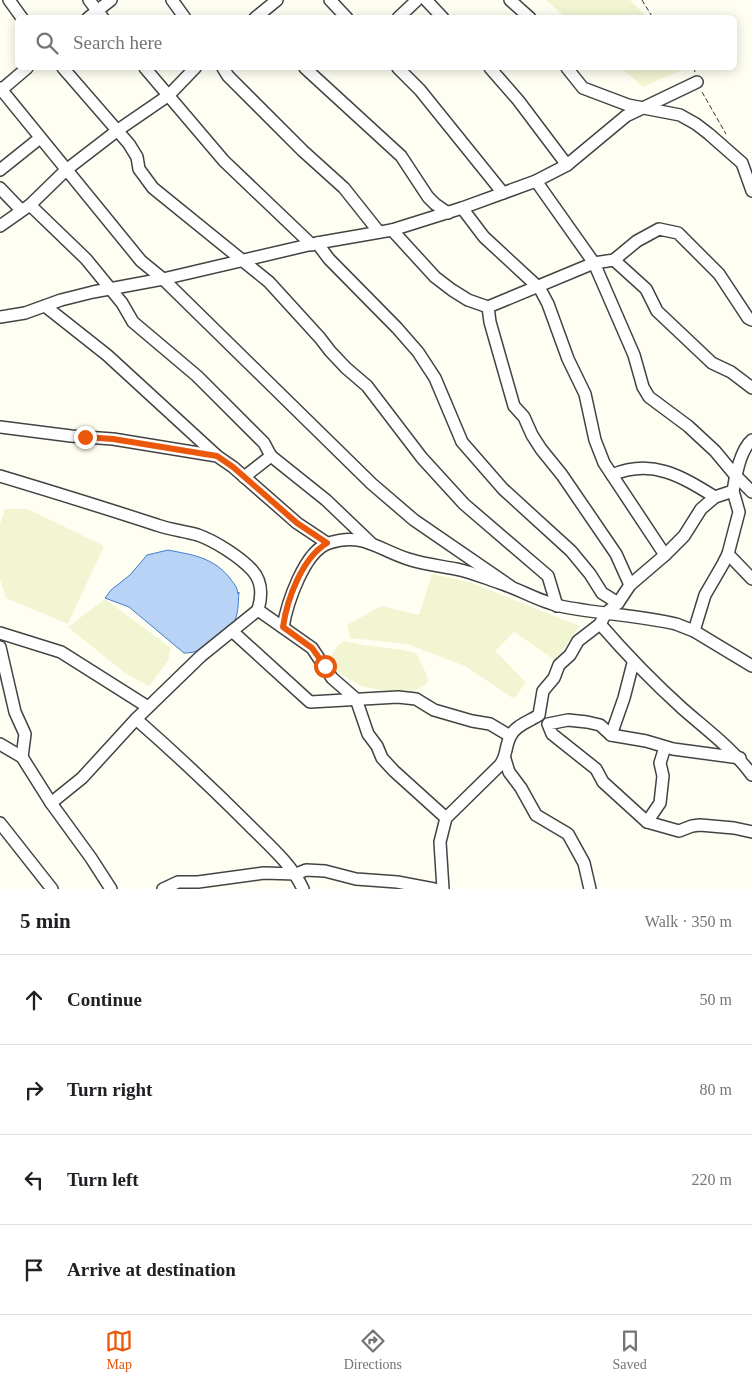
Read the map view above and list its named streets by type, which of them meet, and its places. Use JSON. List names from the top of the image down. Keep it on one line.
{"page":{"search":"Search here","heading":["5 min","Walk · 350 m"],"list":[["Continue","50 m"],["Turn right","80 m"],["Turn left","220 m"],"Arrive at destination"],"nav":["Map","Directions","Saved"]}}
